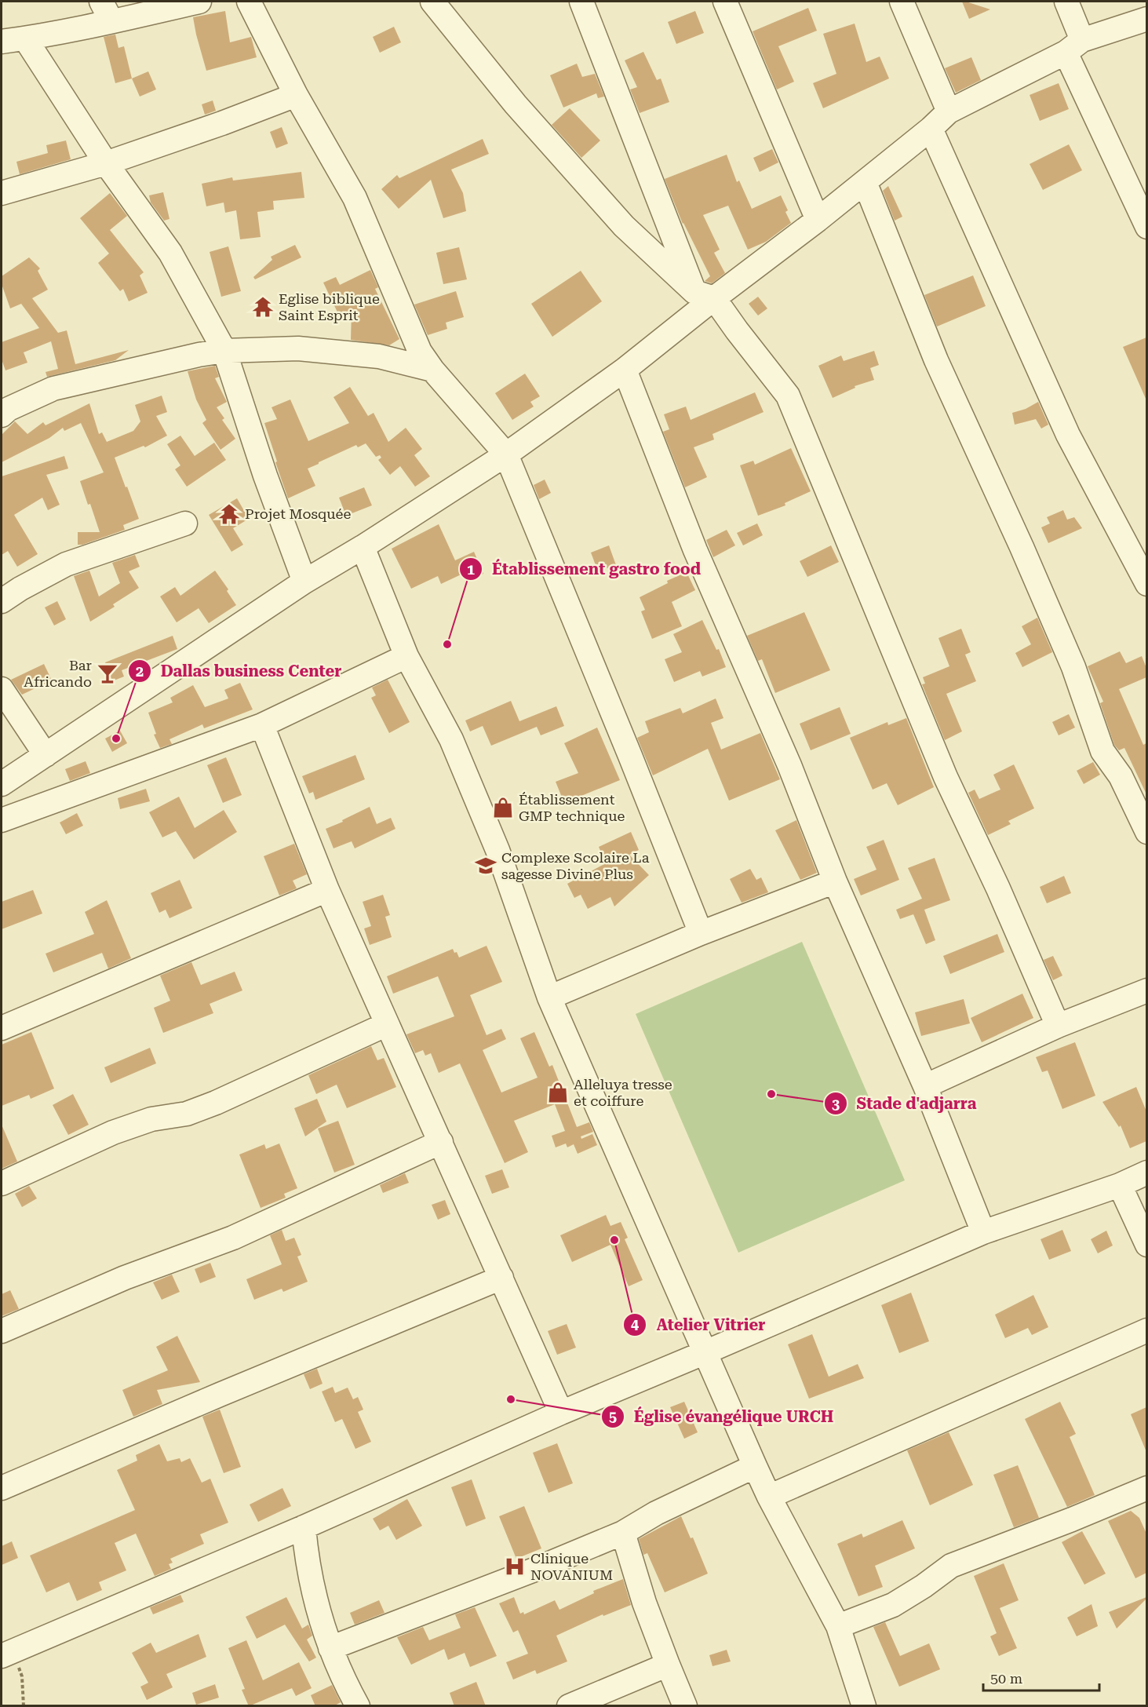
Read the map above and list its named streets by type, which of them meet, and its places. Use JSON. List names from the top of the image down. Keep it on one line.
{"places":{"temple":["Eglise biblique Saint Esprit","Projet Mosquée"],"other":["Établissement gastro food","Dallas business Center","Stade d'adjarra","Atelier Vitrier","Église évangélique URCH"],"bar":["Bar Africando"],"shop":["Établissement GMP technique","Alleluya tresse et coiffure"],"school or university":["Complexe Scolaire La sagesse Divine Plus"],"hospital":["Clinique NOVANIUM"]},"scale_bar":"50 m"}
